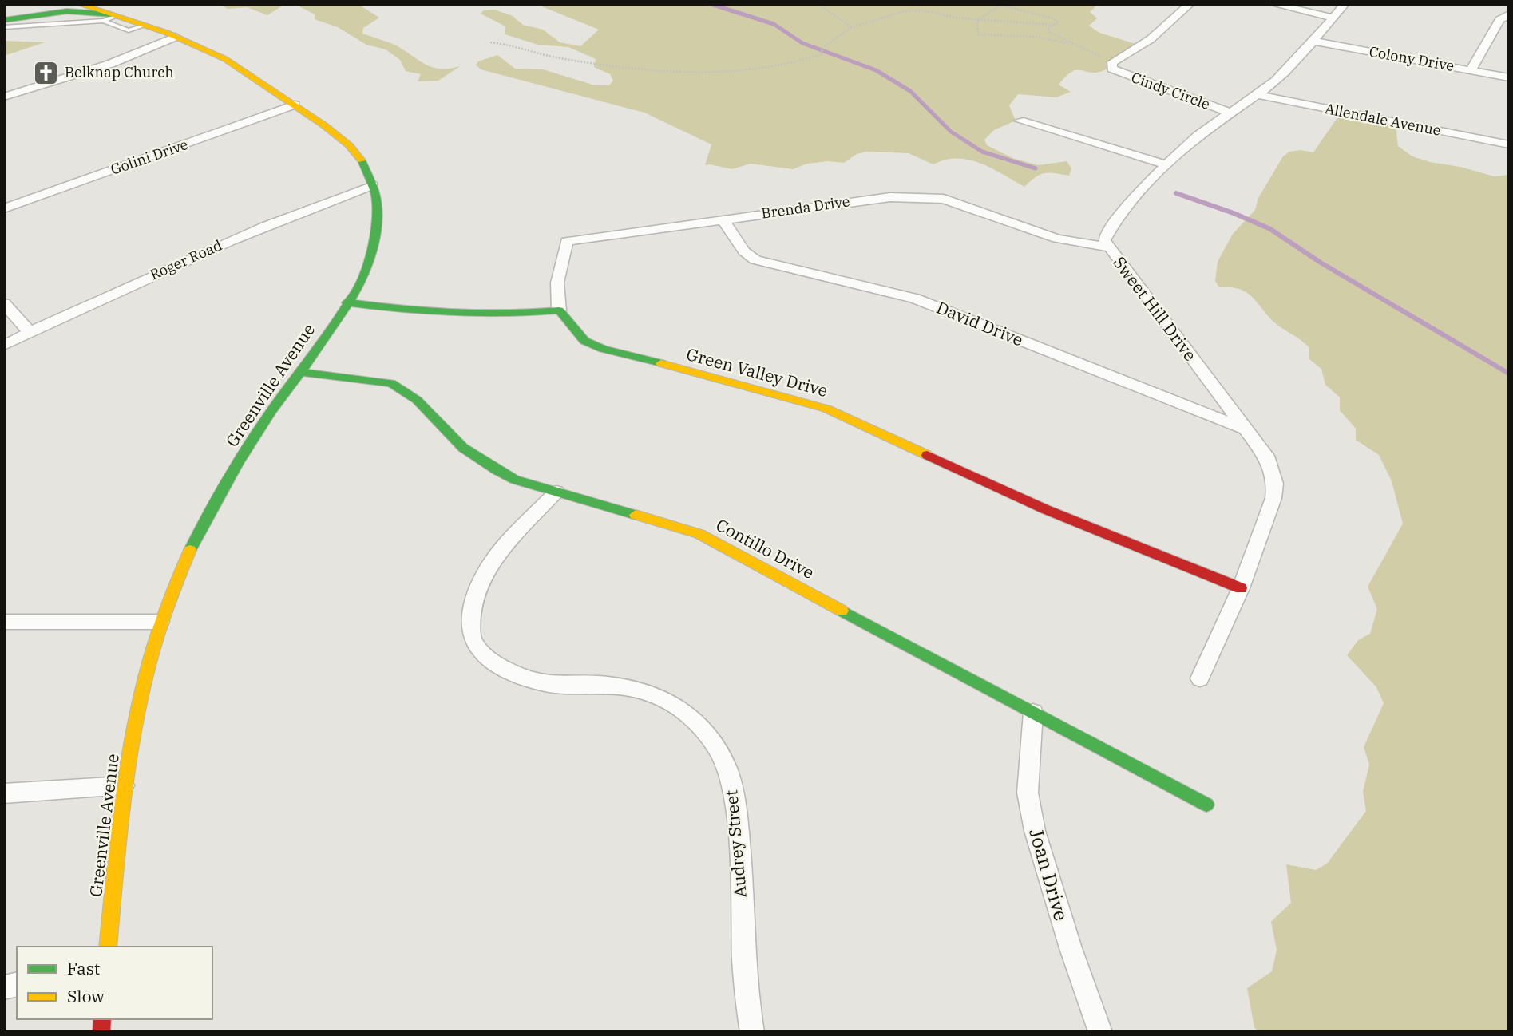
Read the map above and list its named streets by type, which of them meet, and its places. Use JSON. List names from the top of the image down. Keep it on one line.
{"streets":{"street":["Colony Drive","Cindy Circle","Allendale Avenue","Golini Drive","Brenda Drive","Roger Road","Sweet Hill Drive","David Drive","Green Valley Drive","Greenville Avenue","Contillo Drive","Audrey Street","Joan Drive"]},"crossings":[["Colony Drive","Sweet Hill Drive"],["Cindy Circle","Sweet Hill Drive"],["Allendale Avenue","Sweet Hill Drive"],["Golini Drive","Greenville Avenue"],["Brenda Drive","Sweet Hill Drive"],["Brenda Drive","David Drive"],["Brenda Drive","Green Valley Drive"],["Roger Road","Greenville Avenue"],["Sweet Hill Drive","David Drive"],["Sweet Hill Drive","Green Valley Drive"],["Greenville Avenue","Contillo Drive"],["Contillo Drive","Audrey Street"],["Contillo Drive","Joan Drive"]],"places":{"church":["Belknap Church"]},"legend":["Fast","Slow"]}
